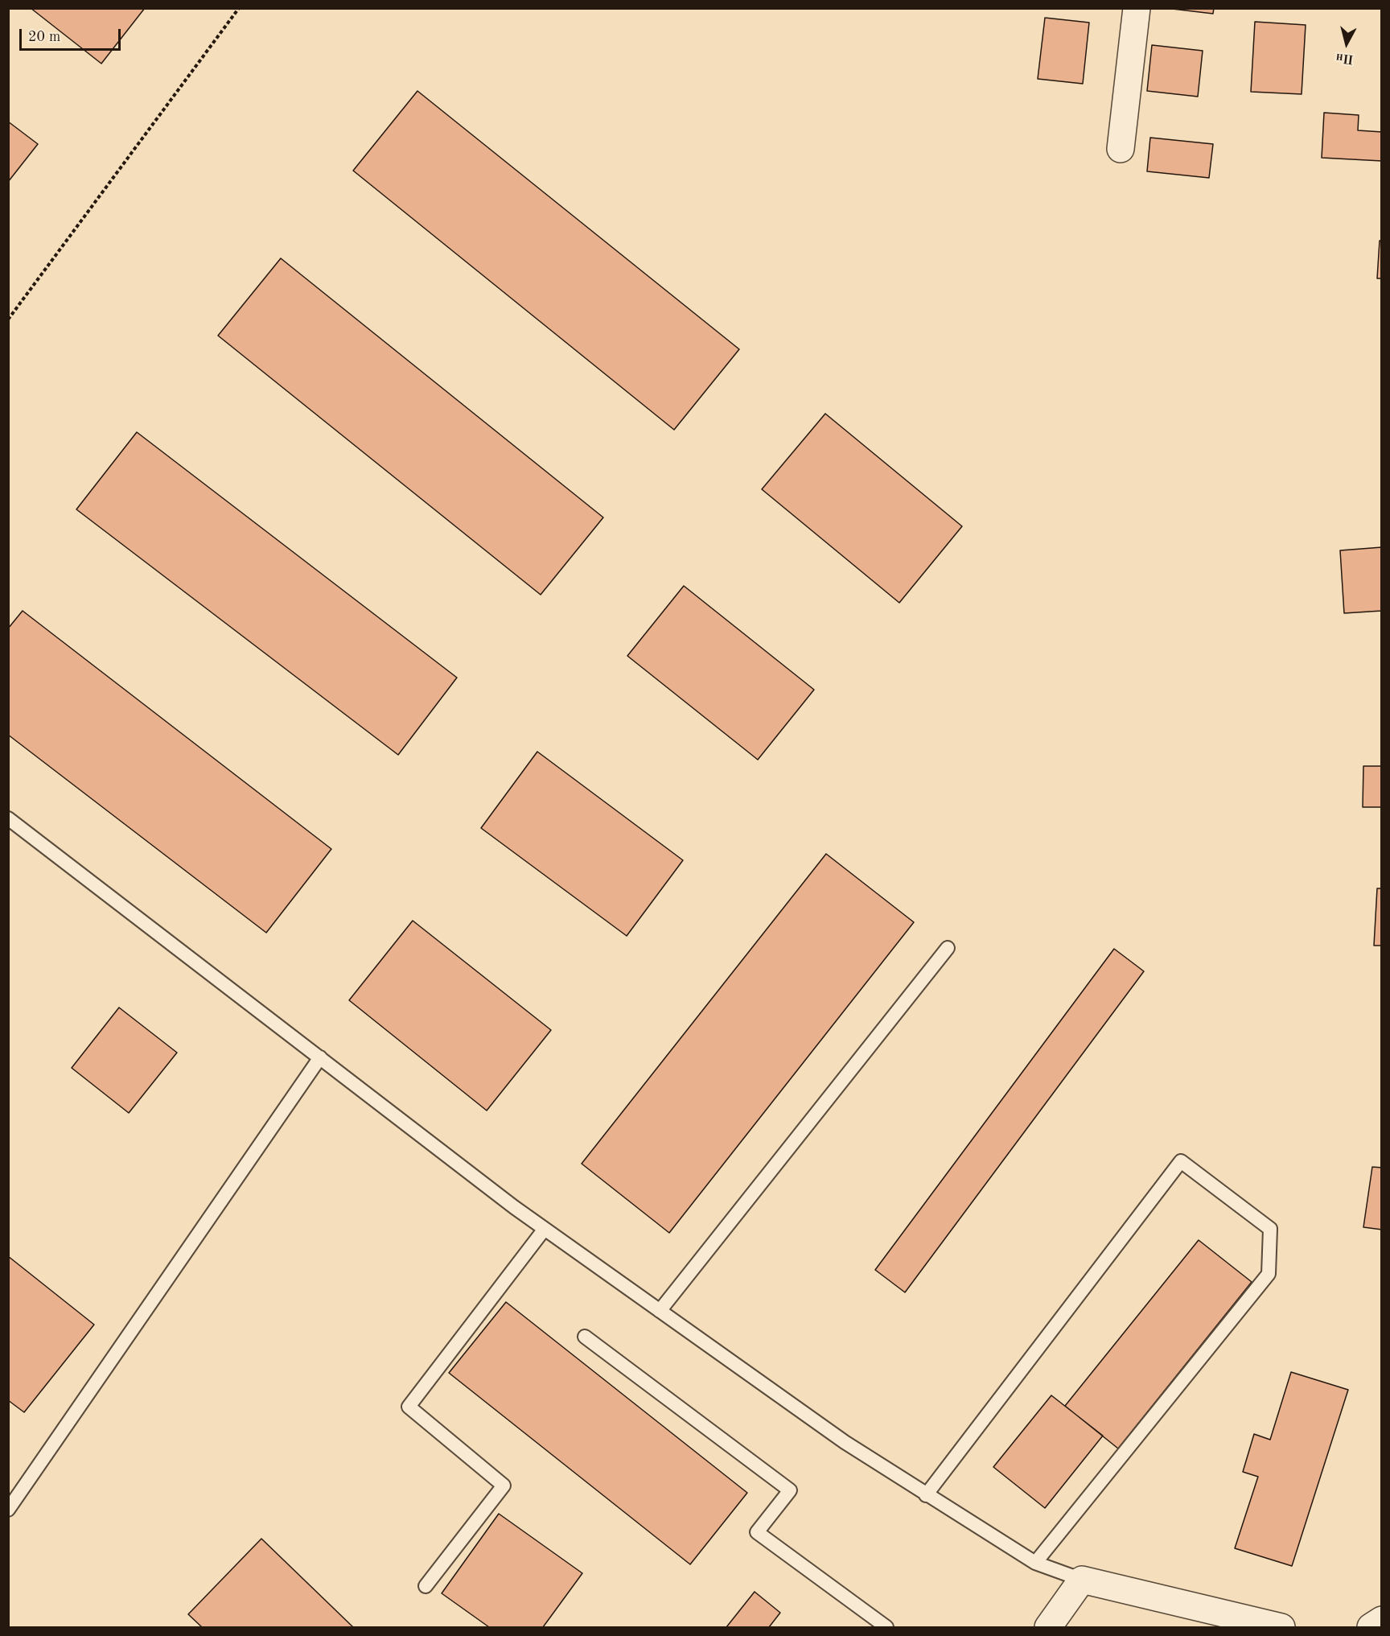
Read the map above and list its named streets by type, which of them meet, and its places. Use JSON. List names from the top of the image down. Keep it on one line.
{"scale_bar":"20 m","north":"bottom"}
